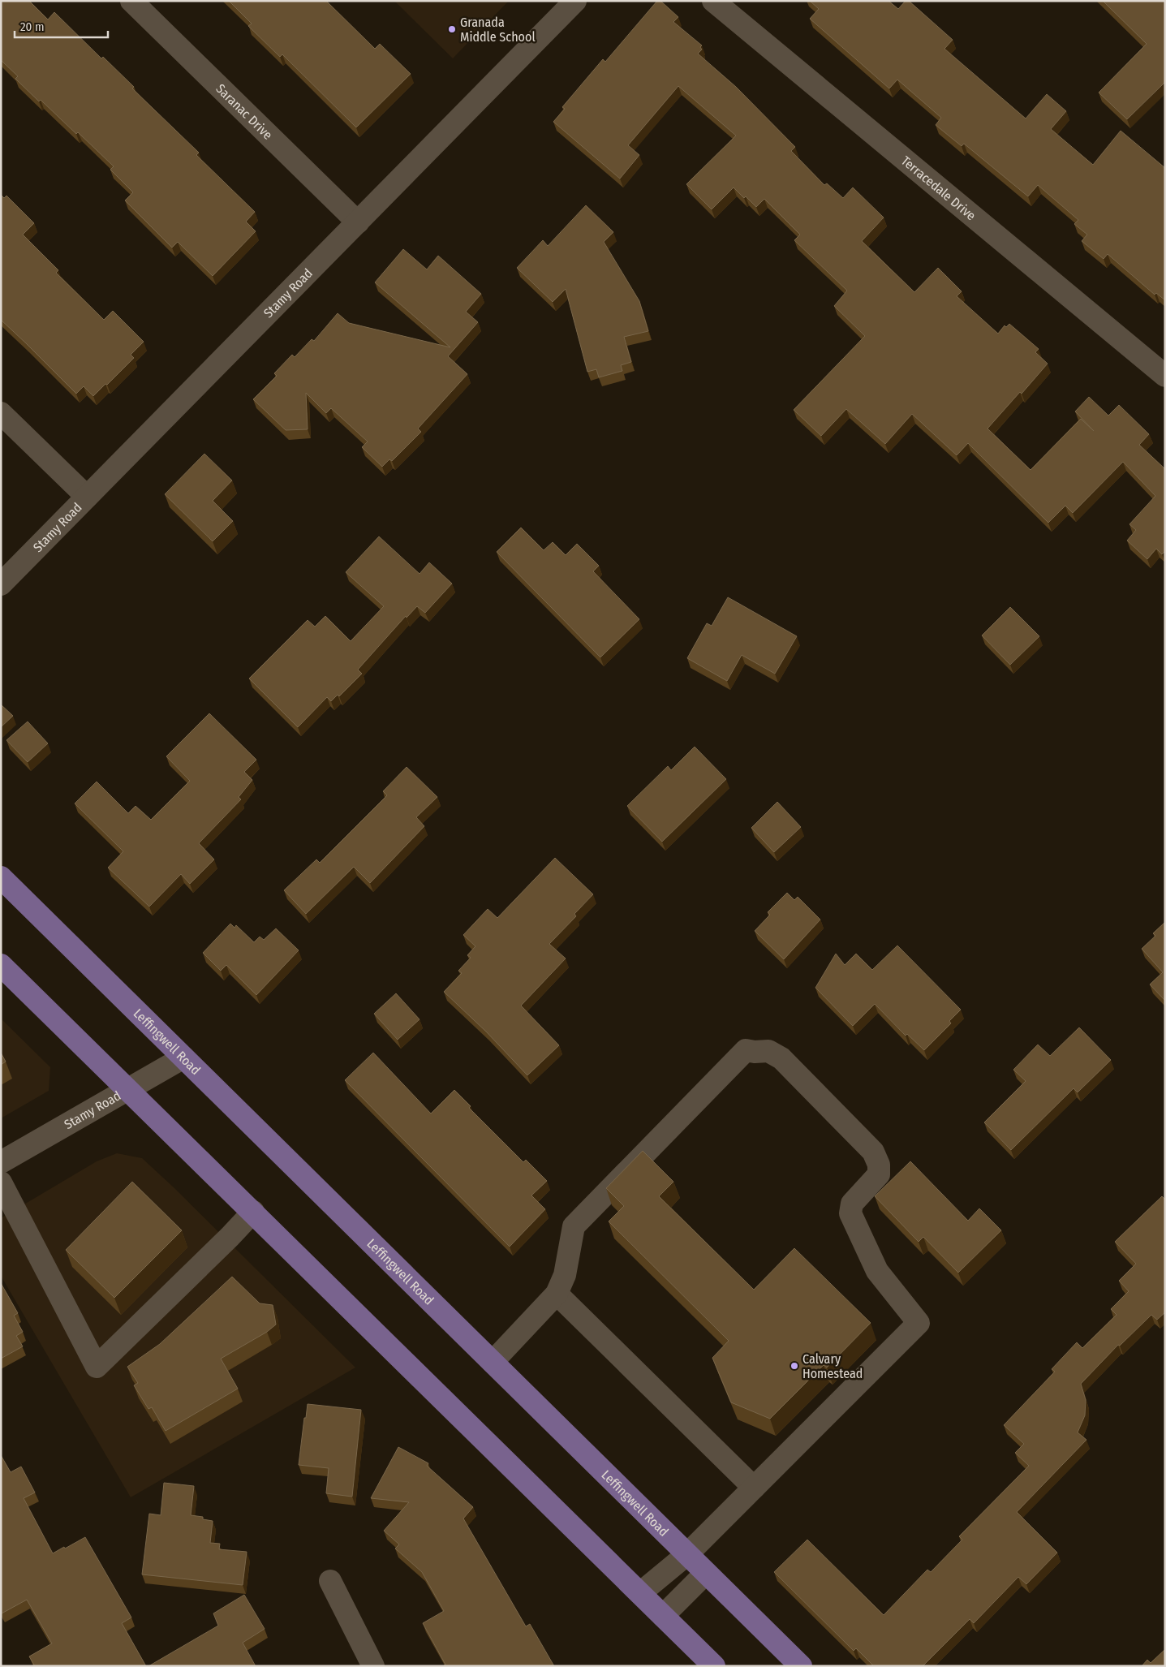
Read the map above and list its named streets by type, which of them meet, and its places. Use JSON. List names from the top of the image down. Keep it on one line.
{"streets":{"main road":["Leffingwell Road"],"street":["Saranac Drive","Terracedale Drive","Stamy Road"]},"crossings":[["Saranac Drive","Stamy Road"],["Stamy Road","Leffingwell Road"]],"places":["Granada Middle School","Calvary Homestead"],"scale_bar":"20 m"}
